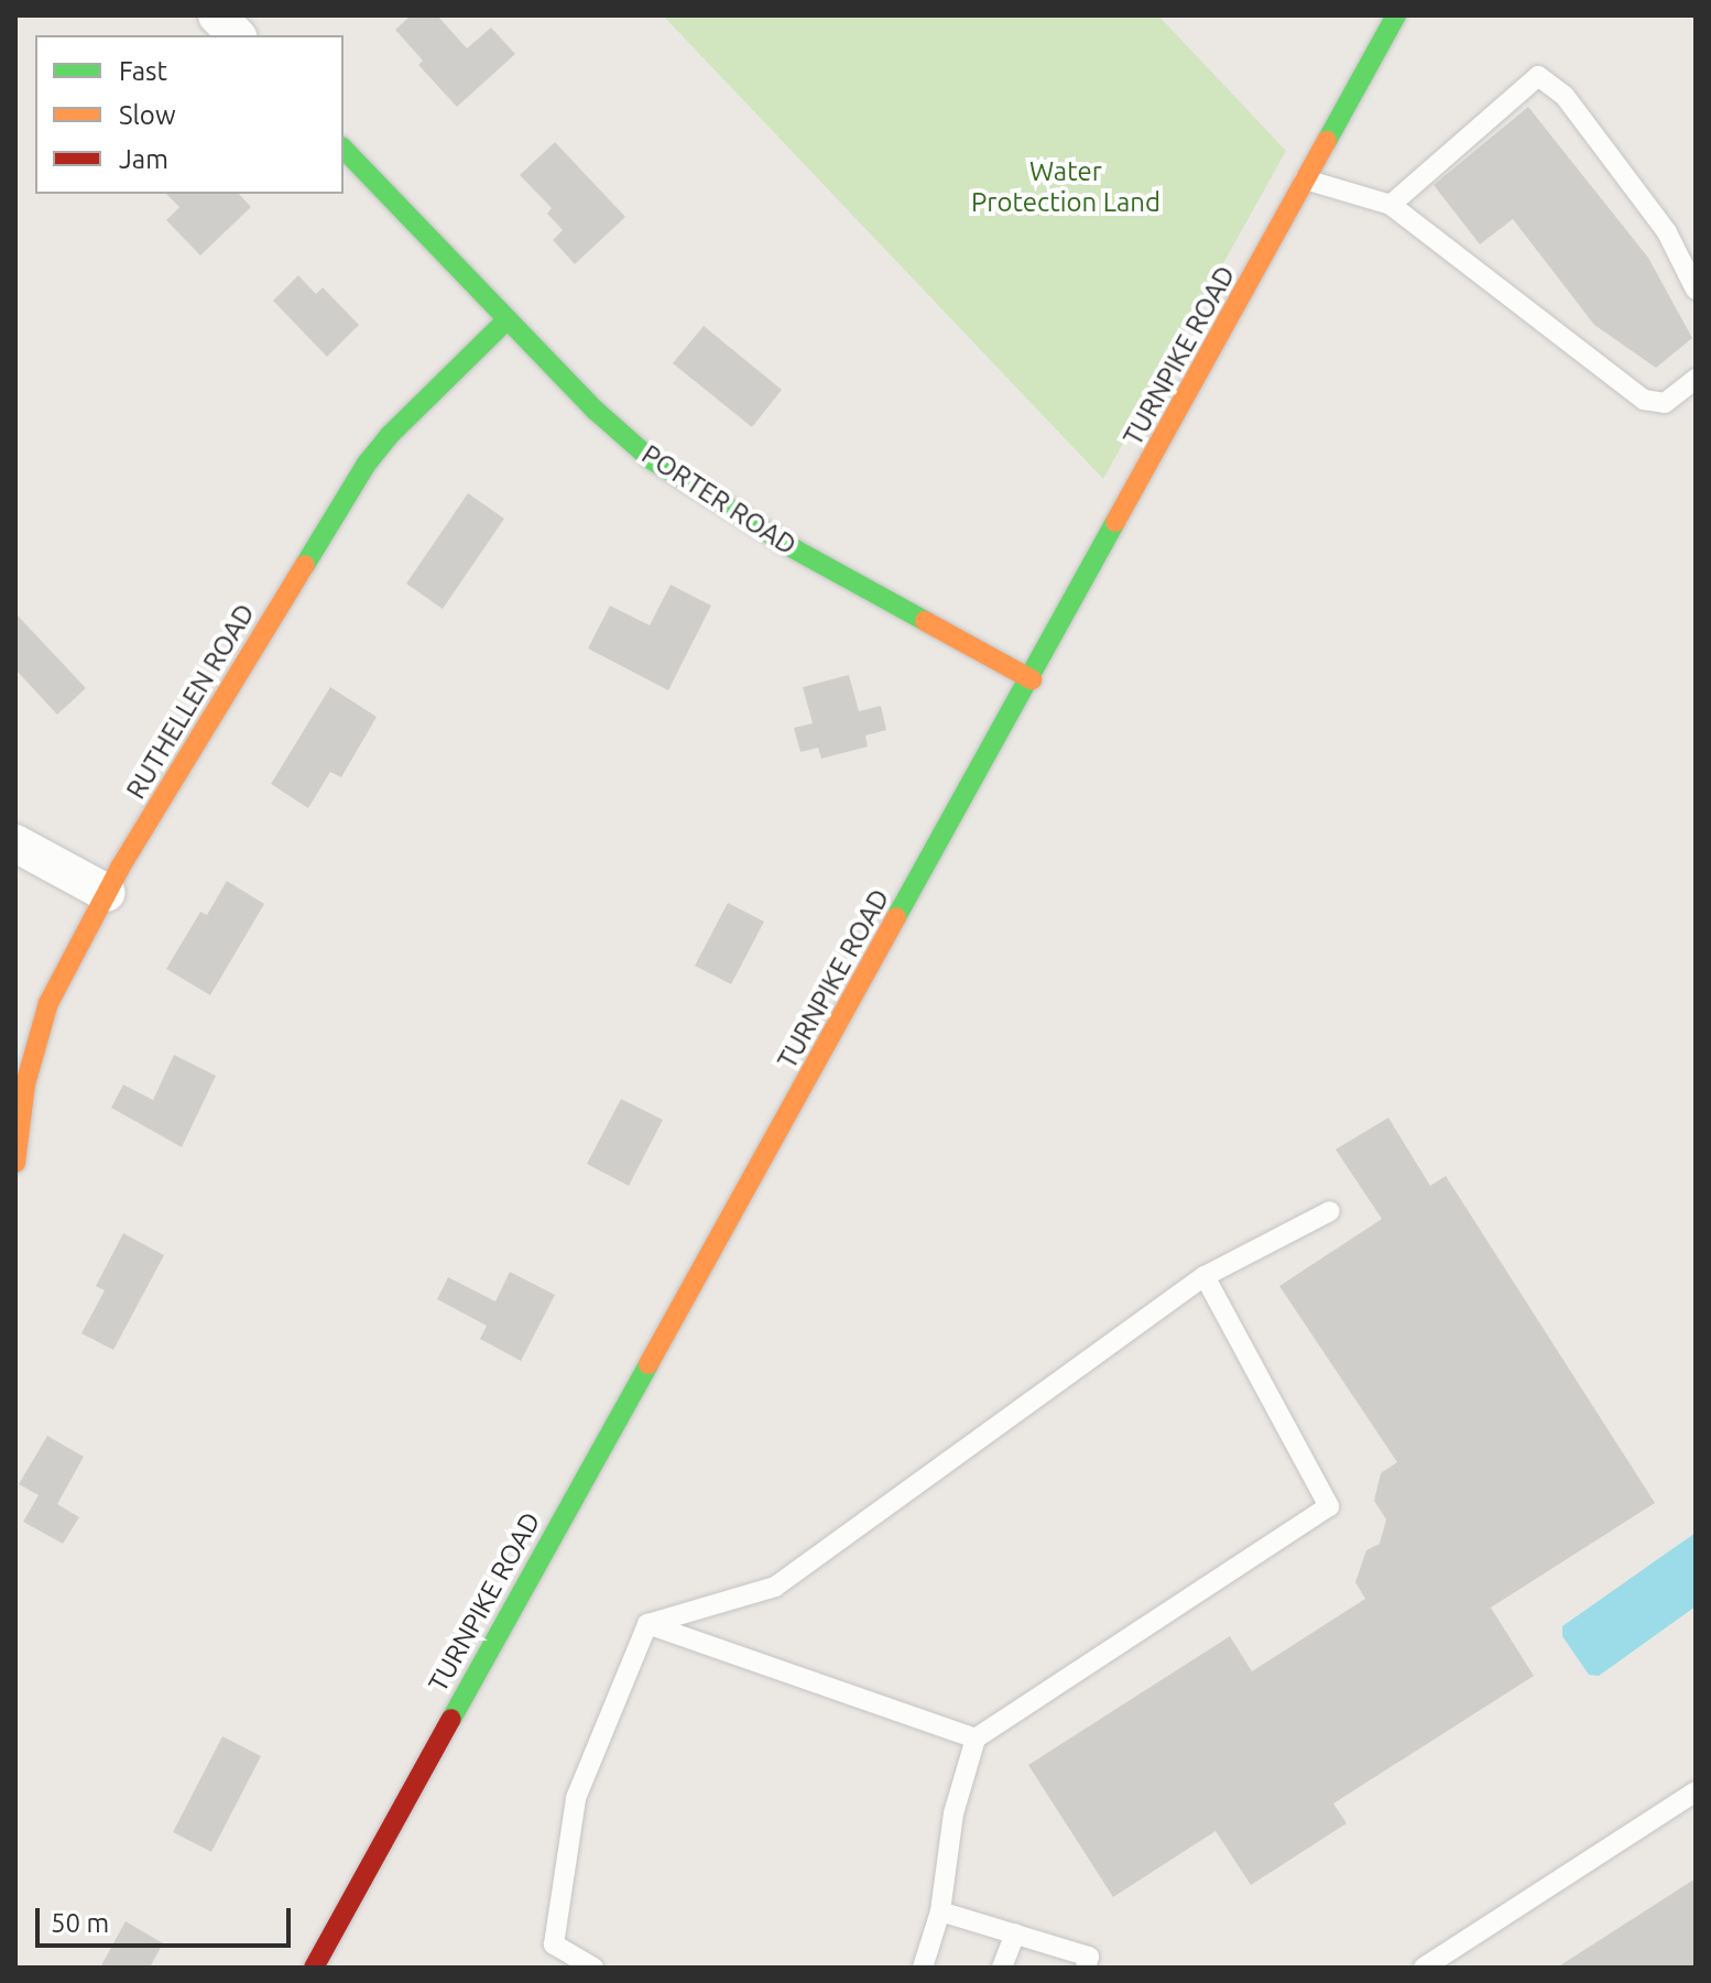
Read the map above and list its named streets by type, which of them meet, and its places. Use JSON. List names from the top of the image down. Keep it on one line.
{"streets":{"main road":["TURNPIKE ROAD","PORTER ROAD","RUTHELLEN ROAD"]},"crossings":[["TURNPIKE ROAD","PORTER ROAD"],["PORTER ROAD","RUTHELLEN ROAD"]],"parks":["Water Protection Land"],"legend":["Fast","Slow","Jam"],"scale_bar":"50 m"}
